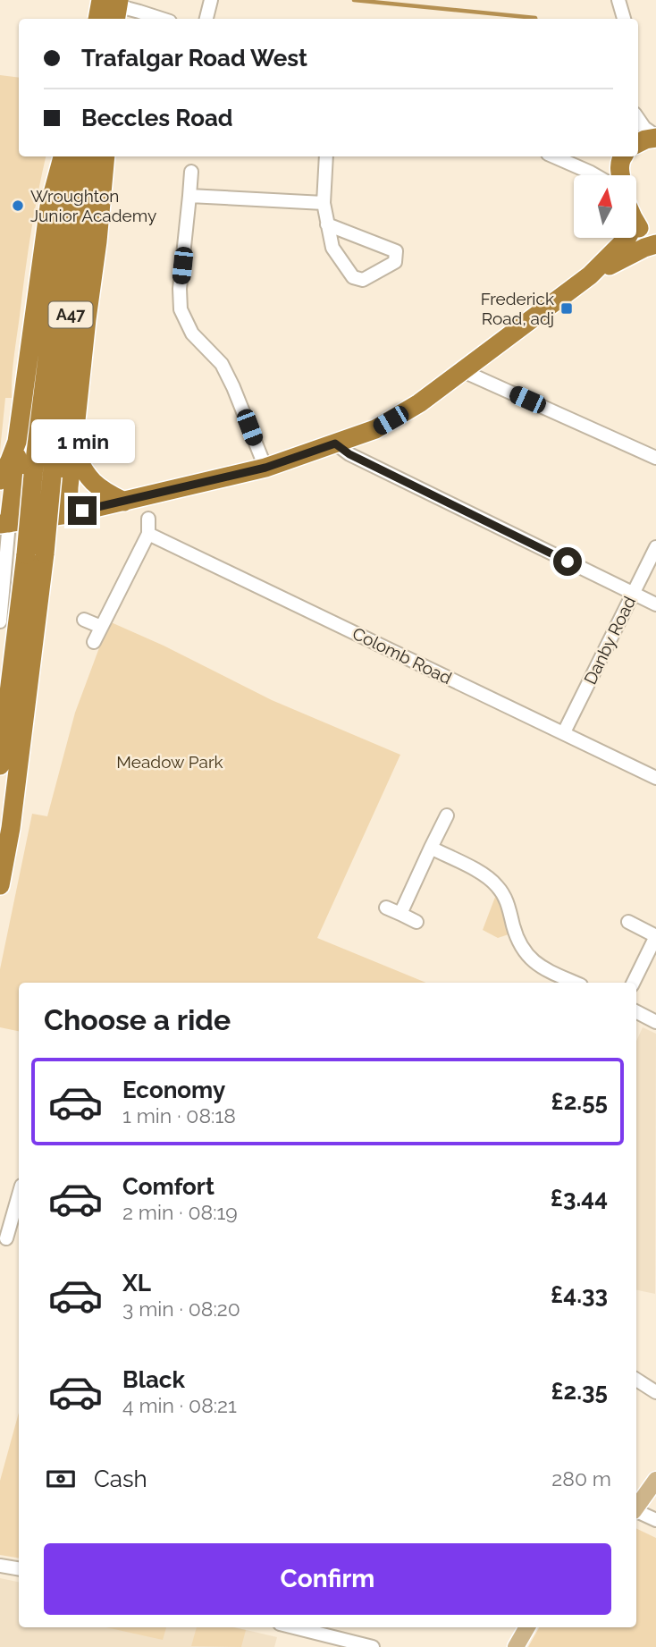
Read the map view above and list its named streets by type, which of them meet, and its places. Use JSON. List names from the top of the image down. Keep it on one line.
{"streets":{"highway":["A47"],"street":["Danby Road","Colomb Road"]},"crossings":[["Danby Road","Colomb Road"]],"parks":["Meadow Park"],"places":{"other":["Wroughton Junior Academy"],"transit":["Frederick Road, adj"]},"north":"top","page":{"banner":["Trafalgar Road West","Beccles Road"],"bubble":"1 min","heading":"Choose a ride","list":[{"name":"Economy","note":"1 min · 08:18","value":"£2.55"},{"name":"Comfort","note":"2 min · 08:19","value":"£3.44"},{"name":"XL","note":"3 min · 08:20","value":"£4.33"},{"name":"Black","note":"4 min · 08:21","value":"£2.35"}],"pay":["Cash","280 m"],"buttons":"Confirm"}}
